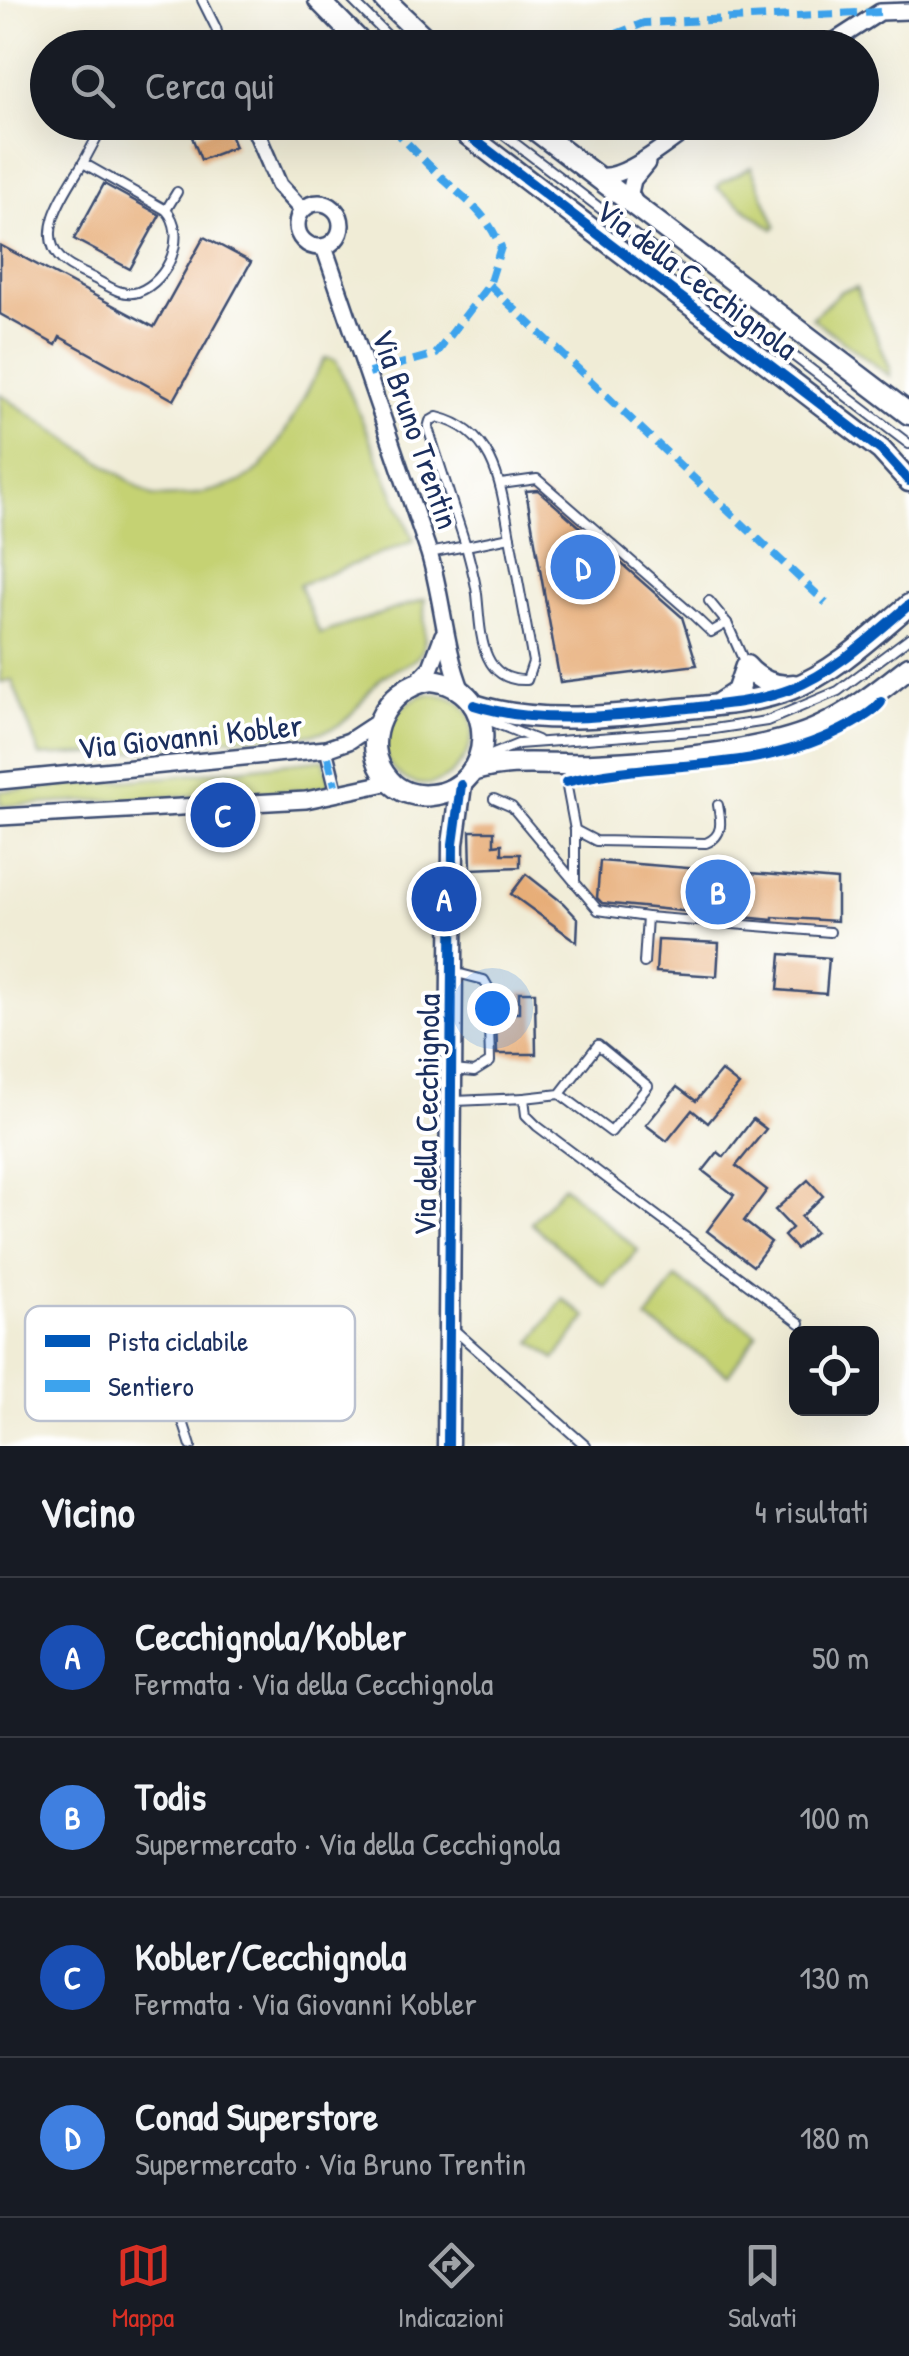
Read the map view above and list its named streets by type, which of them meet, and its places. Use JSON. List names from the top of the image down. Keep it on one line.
{"streets":{"street":["Via della Cecchignola","Via Bruno Trentin","Via Giovanni Kobler"]},"crossings":[["Via della Cecchignola","Via Bruno Trentin"],["Via della Cecchignola","Via Giovanni Kobler"],["Via Bruno Trentin","Via Giovanni Kobler"]],"legend":["Pista ciclabile","Sentiero"],"page":{"search":"Cerca qui","pins":["D","C","B","A"],"heading":["Vicino","4 risultati"],"list":[{"mark":"A","name":"Cecchignola/Kobler","note":"Fermata · Via della Cecchignola","value":"50 m"},{"mark":"B","name":"Todis","note":"Supermercato · Via della Cecchignola","value":"100 m"},{"mark":"C","name":"Kobler/Cecchignola","note":"Fermata · Via Giovanni Kobler","value":"130 m"},{"mark":"D","name":"Conad Superstore","note":"Supermercato · Via Bruno Trentin","value":"180 m"}],"nav":["Mappa","Indicazioni","Salvati"]}}
